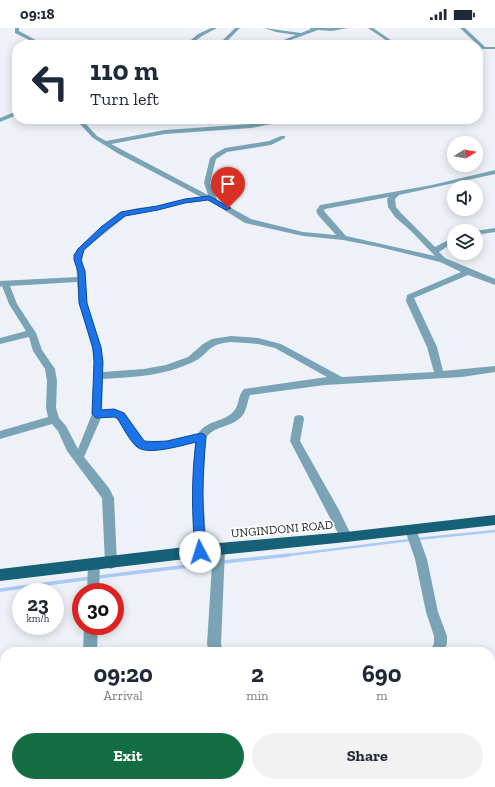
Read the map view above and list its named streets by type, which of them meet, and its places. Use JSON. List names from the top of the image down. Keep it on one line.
{"streets":{"main road":["UNGINDONI ROAD"]},"north":"right","page":{"status":"09:18","turn":["110 m","Turn left"],"speed":"23 km/h","limit":"30","eta":["09:20","Arrival","2","min","690","m"],"buttons":["Exit","Share"]}}
